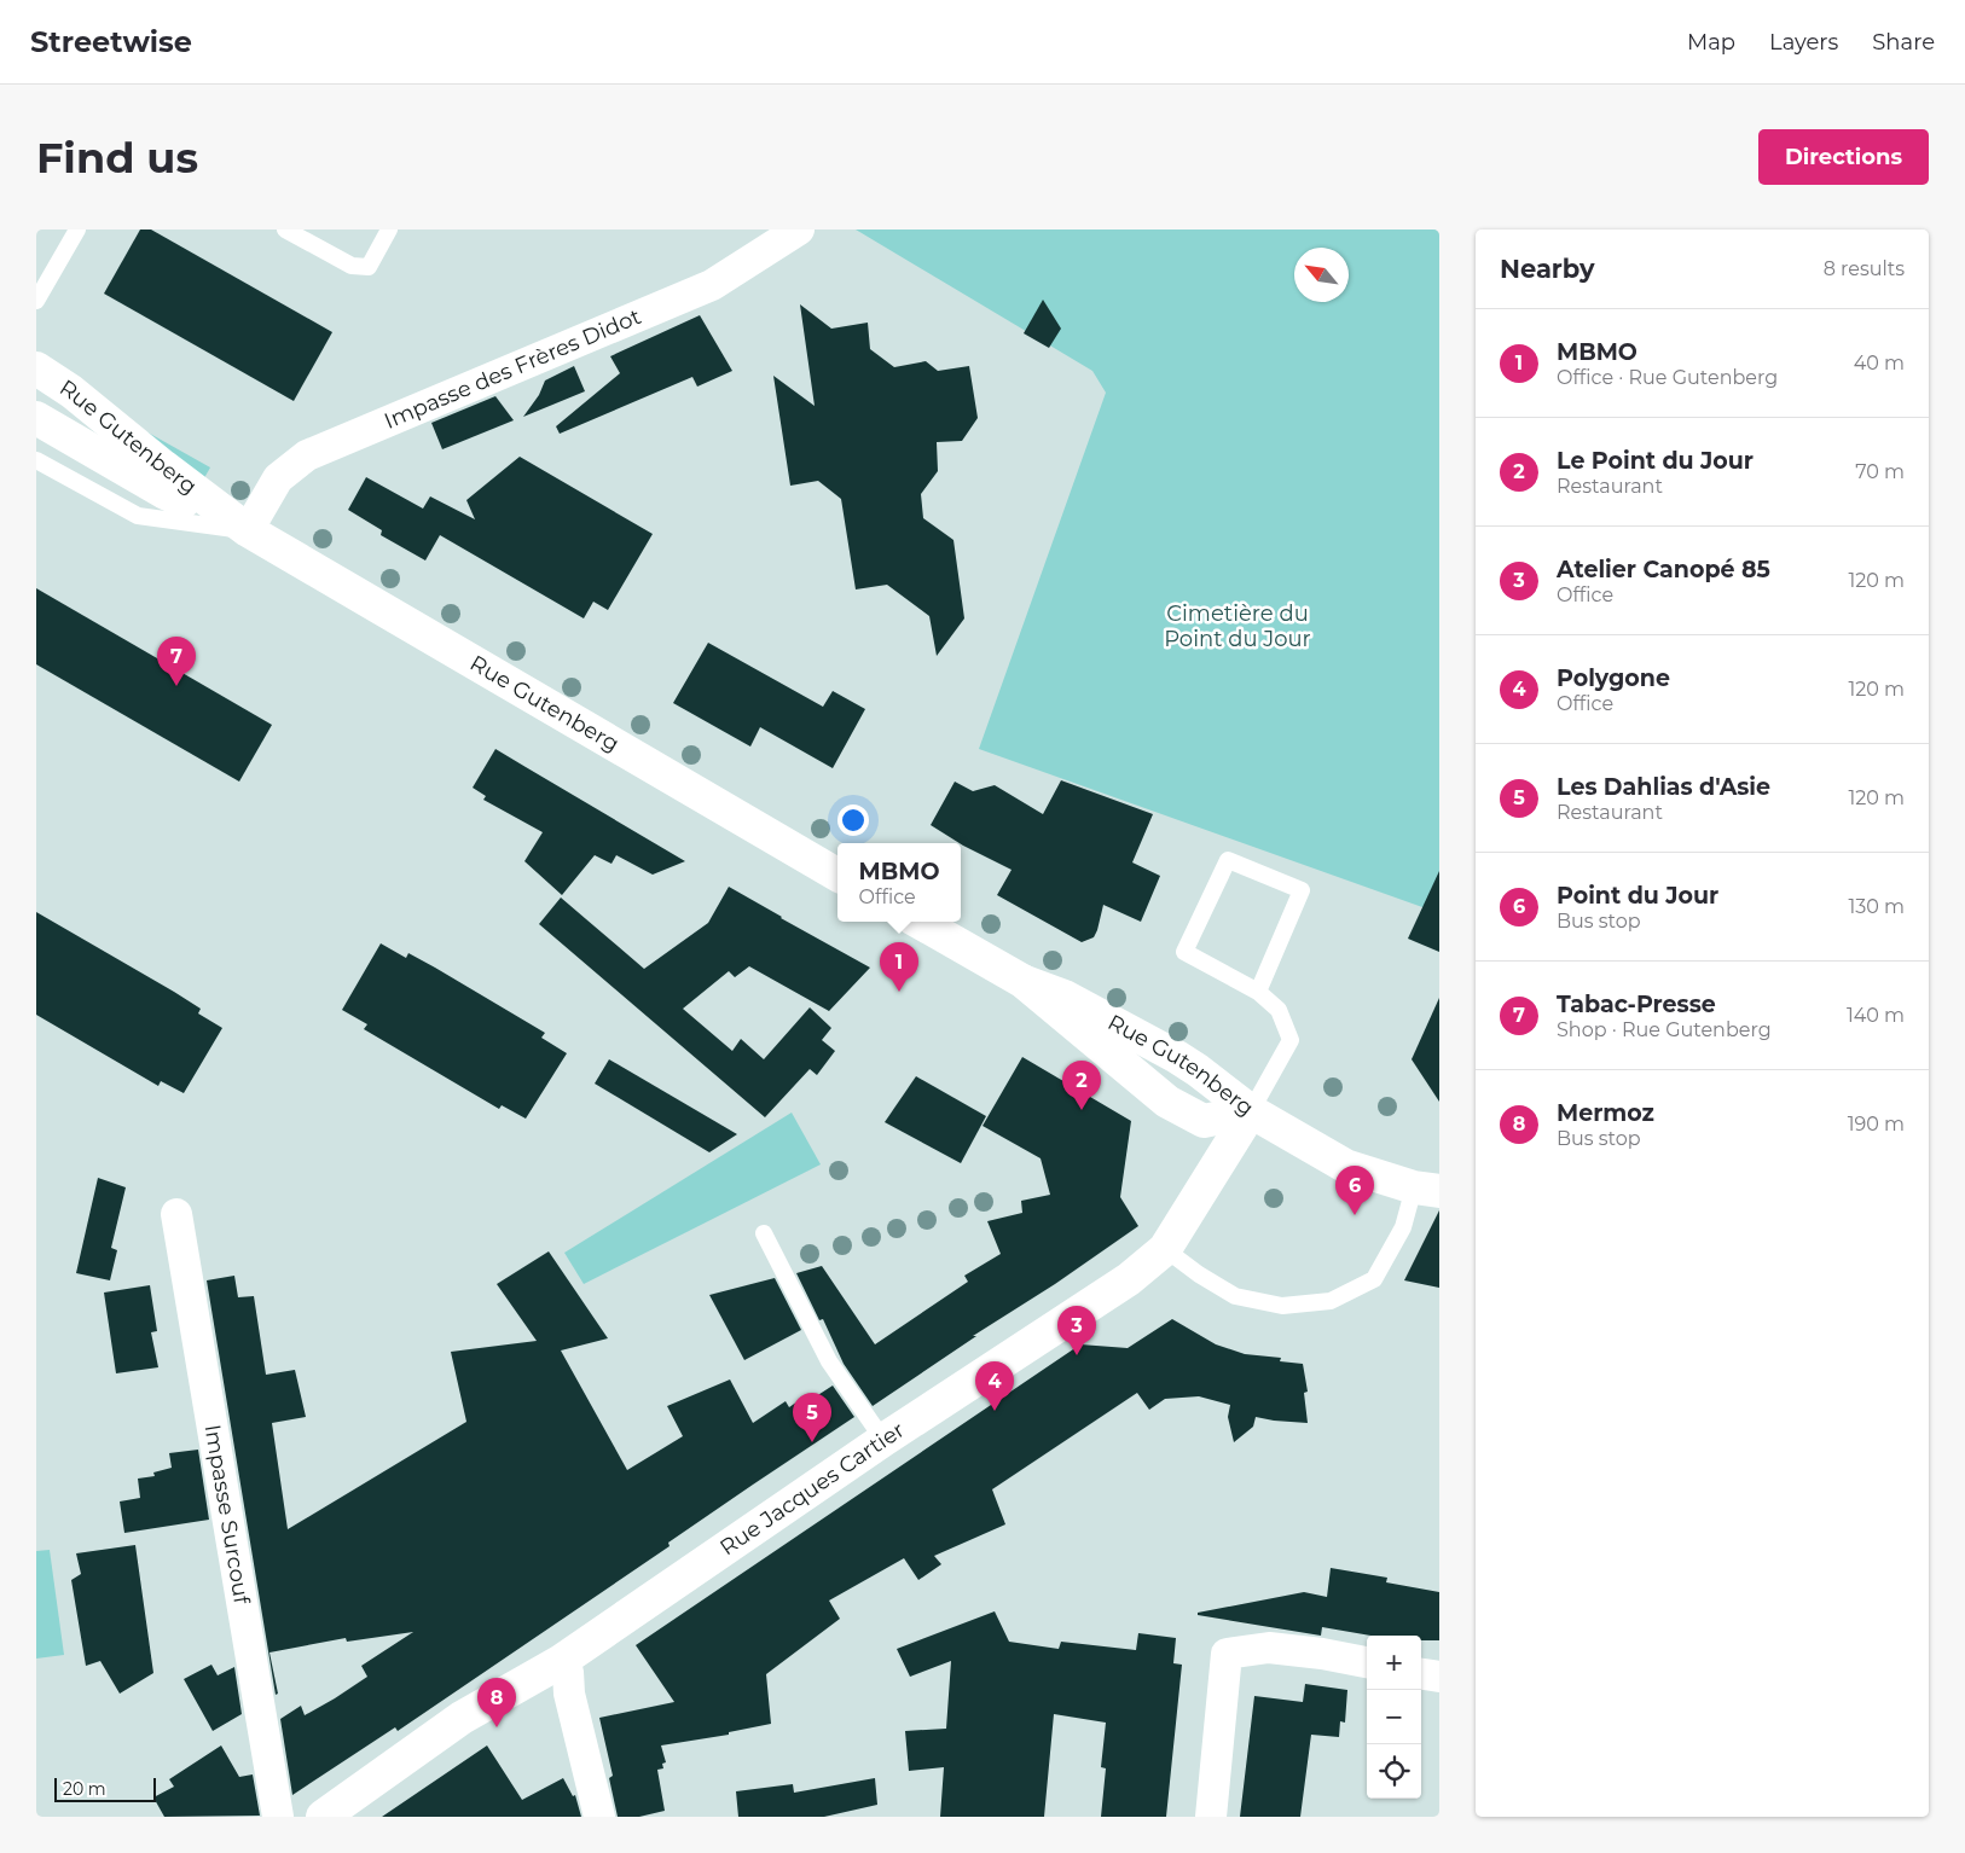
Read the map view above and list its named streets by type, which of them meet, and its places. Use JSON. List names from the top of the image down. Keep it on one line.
{"streets":{"main road":["Rue Gutenberg","Rue Jacques Cartier"],"street":["Impasse des Frères Didot","Impasse Surcouf"]},"crossings":[["Impasse des Frères Didot","Rue Gutenberg"],["Rue Gutenberg","Rue Jacques Cartier"]],"parks":["Cimetière du Point du Jour"],"scale_bar":"20 m","north":"top left","page":{"header":"Streetwise","nav":["Map","Layers","Share"],"buttons":"Directions","title":"Find us","heading":["Nearby","8 results"],"list":[{"mark":"1","name":"MBMO","note":"Office · Rue Gutenberg","value":"40 m"},{"mark":"2","name":"Le Point du Jour","note":"Restaurant","value":"70 m"},{"mark":"3","name":"Atelier Canopé 85","note":"Office","value":"120 m"},{"mark":"4","name":"Polygone","note":"Office","value":"120 m"},{"mark":"5","name":"Les Dahlias d'Asie","note":"Restaurant","value":"120 m"},{"mark":"6","name":"Point du Jour","note":"Bus stop","value":"130 m"},{"mark":"7","name":"Tabac-Presse","note":"Shop · Rue Gutenberg","value":"140 m"},{"mark":"8","name":"Mermoz","note":"Bus stop","value":"190 m"}],"pins":["7","1","2","6","3","4","5","8"],"popup":["MBMO","Office"],"map_buttons":["+","−"],"scale":"20 m"}}
